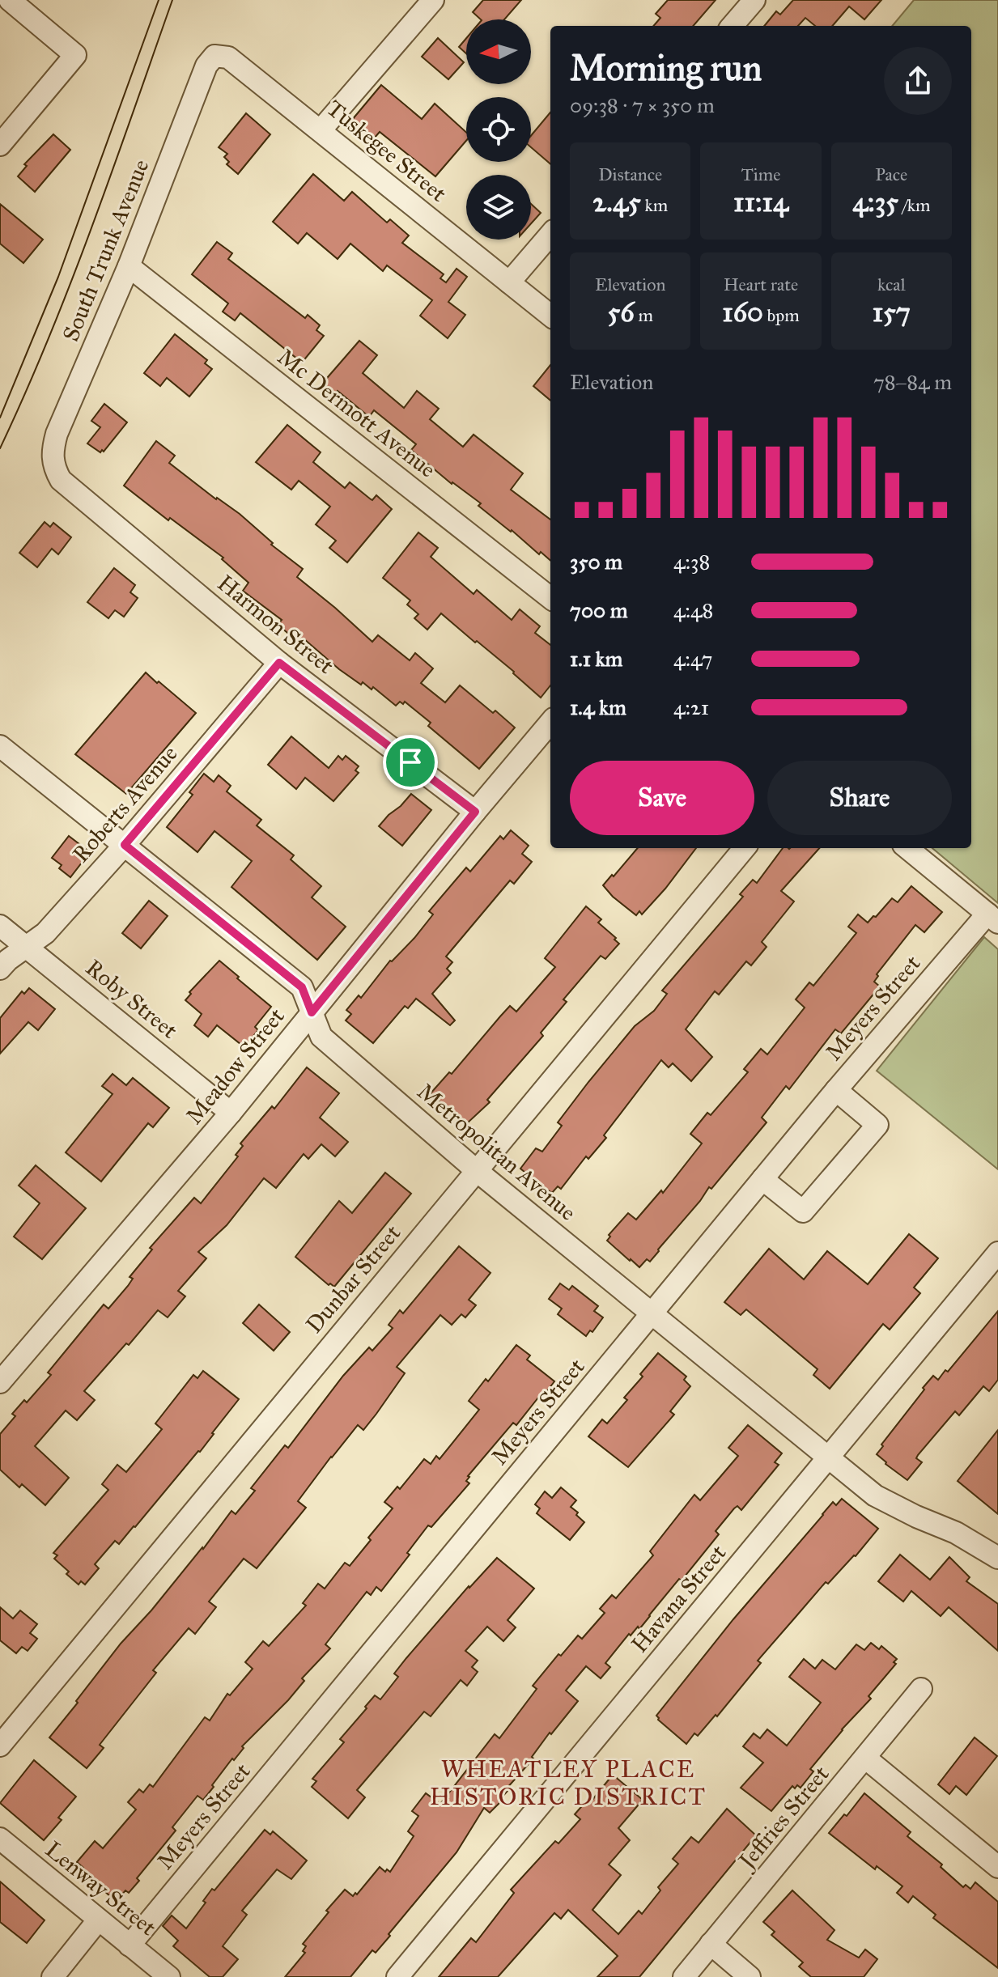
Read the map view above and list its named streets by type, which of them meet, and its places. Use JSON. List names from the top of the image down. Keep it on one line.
{"streets":{"street":["Tuskegee Street","South Trunk Avenue","Mc Dermott Avenue","Harmon Street","Roberts Avenue","Roby Street","Meyers Street","Meadow Street","Metropolitan Avenue","Dunbar Street","Havana Street","Jeffries Street","Lenway Street"]},"crossings":[["Tuskegee Street","South Trunk Avenue"],["South Trunk Avenue","Mc Dermott Avenue"],["South Trunk Avenue","Harmon Street"],["Harmon Street","Roberts Avenue"],["Harmon Street","Meadow Street"],["Roberts Avenue","Roby Street"],["Roberts Avenue","Metropolitan Avenue"],["Roby Street","Meadow Street"],["Meyers Street","Metropolitan Avenue"],["Meyers Street","Lenway Street"],["Meadow Street","Metropolitan Avenue"],["Metropolitan Avenue","Dunbar Street"],["Metropolitan Avenue","Havana Street"]],"districts":["WHEATLEY PLACE HISTORIC DISTRICT"],"north":"left","page":{"heading":["Morning run","09:38 · 7 × 350 m"],"stats":[["Distance","2.45 km"],["Time","11:14"],["Pace","4:35 /km"],["Elevation","56 m"],["Heart rate","160 bpm"],["kcal","157"]],"chart":["Elevation","78–84 m"],"list":[{"name":"350 m","note":"4:38"},{"name":"700 m","note":"4:48"},{"name":"1.1 km","note":"4:47"},{"name":"1.4 km","note":"4:21"}],"buttons":["Save","Share"]}}
